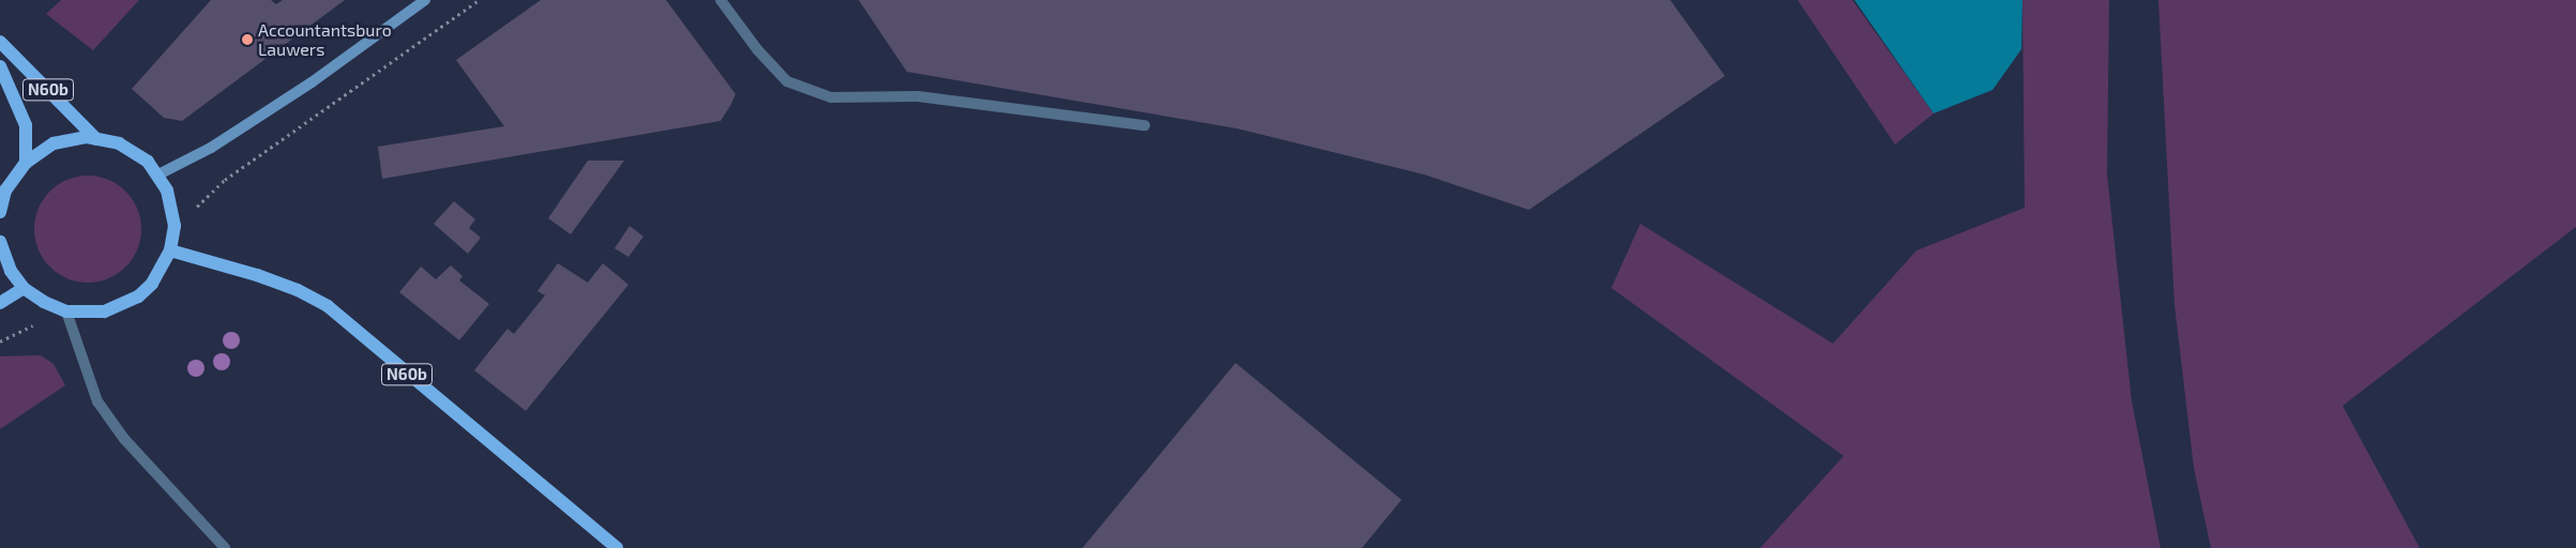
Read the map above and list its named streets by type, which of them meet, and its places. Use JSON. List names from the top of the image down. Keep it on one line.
{"streets":{"main road":["N60b"]},"places":["Accountantsburo Lauwers"]}
